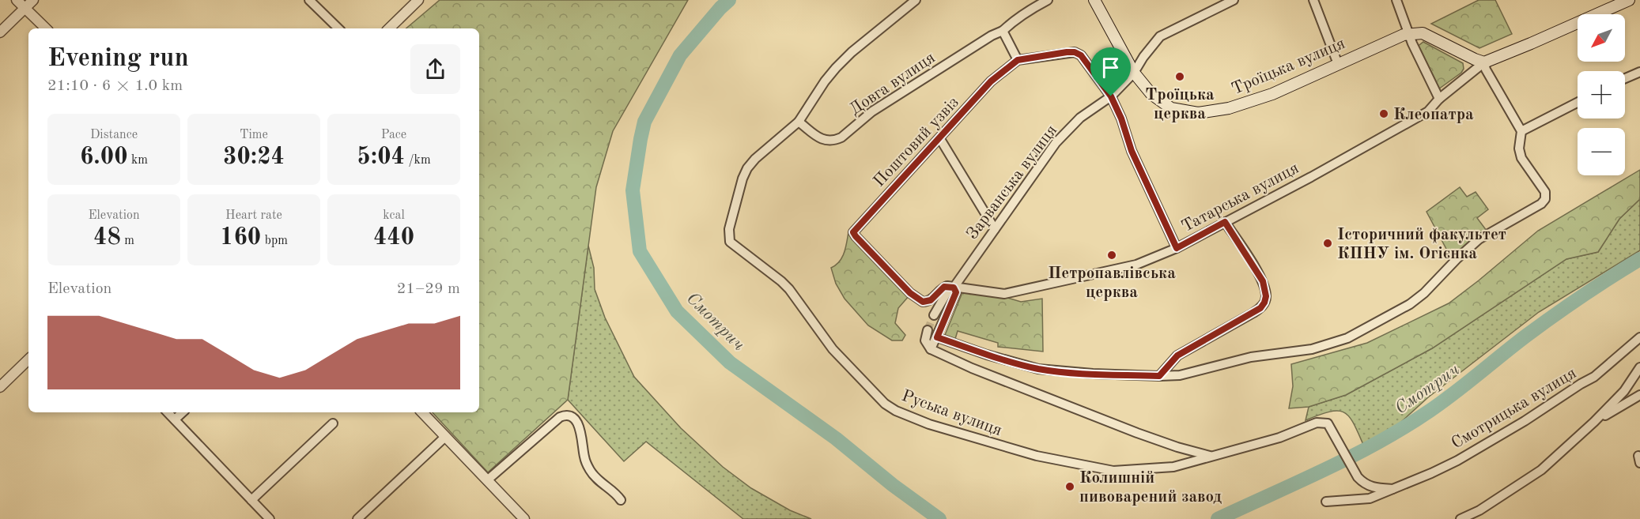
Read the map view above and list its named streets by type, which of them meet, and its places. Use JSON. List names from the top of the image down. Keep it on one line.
{"streets":{"main road":["Троїцька вулиця"],"street":["Довга вулиця","Поштовий узвіз","Зарванська вулиця","Татарська вулиця","Смотрицька вулиця","Руська вулиця"]},"crossings":[["Троїцька вулиця","Зарванська вулиця"],["Довга вулиця","Руська вулиця"],["Поштовий узвіз","Зарванська вулиця"],["Поштовий узвіз","Татарська вулиця"],["Зарванська вулиця","Татарська вулиця"],["Смотрицька вулиця","Руська вулиця"]],"water":["Смотрич"],"places":["Троїцька церква","Клеопатра","Історичний факультет КПНУ ім. Огієнка","Петропавлівська церква","Колишній пивоварений завод"],"north":"bottom left","page":{"map_buttons":["+","−"],"heading":["Evening run","21:10 · 6 × 1.0 km"],"stats":[["Distance","6.00 km"],["Time","30:24"],["Pace","5:04 /km"],["Elevation","48 m"],["Heart rate","160 bpm"],["kcal","440"]],"chart":["Elevation","21–29 m"]}}
